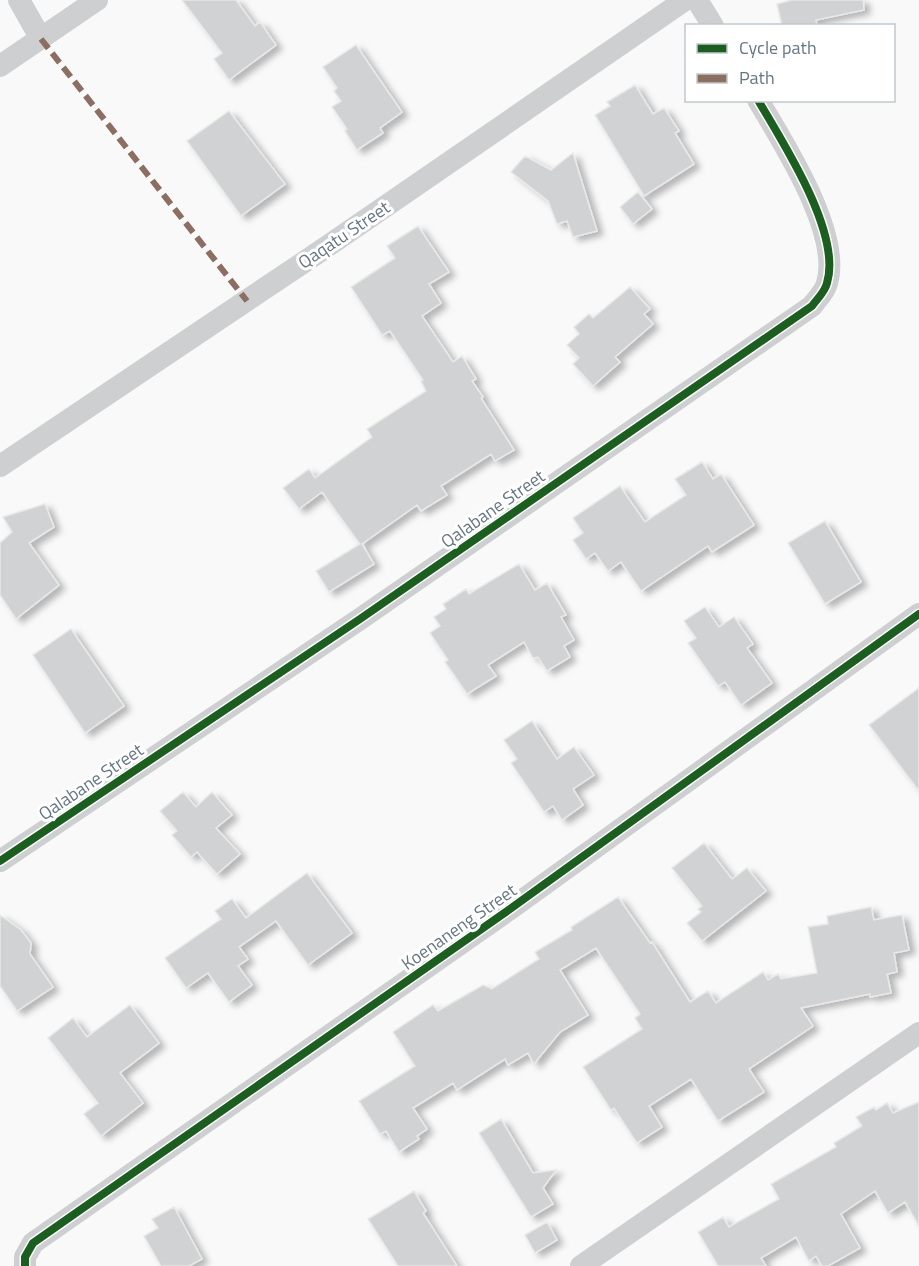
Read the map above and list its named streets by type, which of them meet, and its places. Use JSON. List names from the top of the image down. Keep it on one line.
{"streets":{"street":["Qaqatu Street","Qalabane Street","Koenaneng Street"]},"legend":["Cycle path","Path"]}
